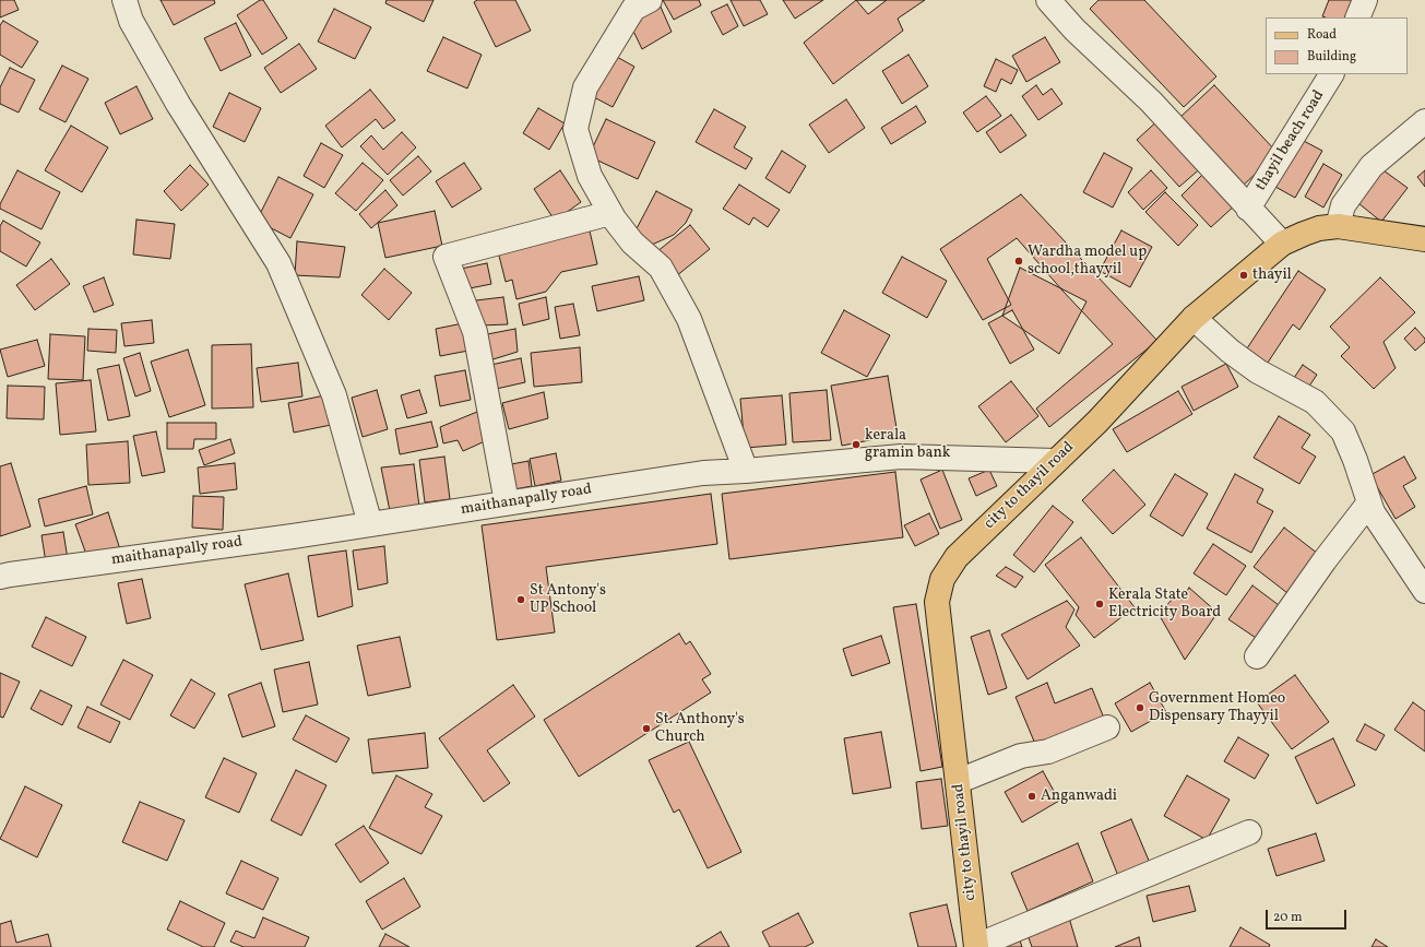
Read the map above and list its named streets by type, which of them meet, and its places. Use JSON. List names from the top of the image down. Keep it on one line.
{"streets":{"main road":["city to thayil road"],"street":["thayil beach road","maithanapally road"]},"crossings":[["city to thayil road","maithanapally road"]],"places":["Wardha model up school,thayyil","thayil","kerala gramin bank","St Antony's UP School","Kerala State Electricity Board","Government Homeo Dispensary Thayyil","St. Anthony's Church","Anganwadi"],"legend":["Road","Building"],"scale_bar":"20 m"}
